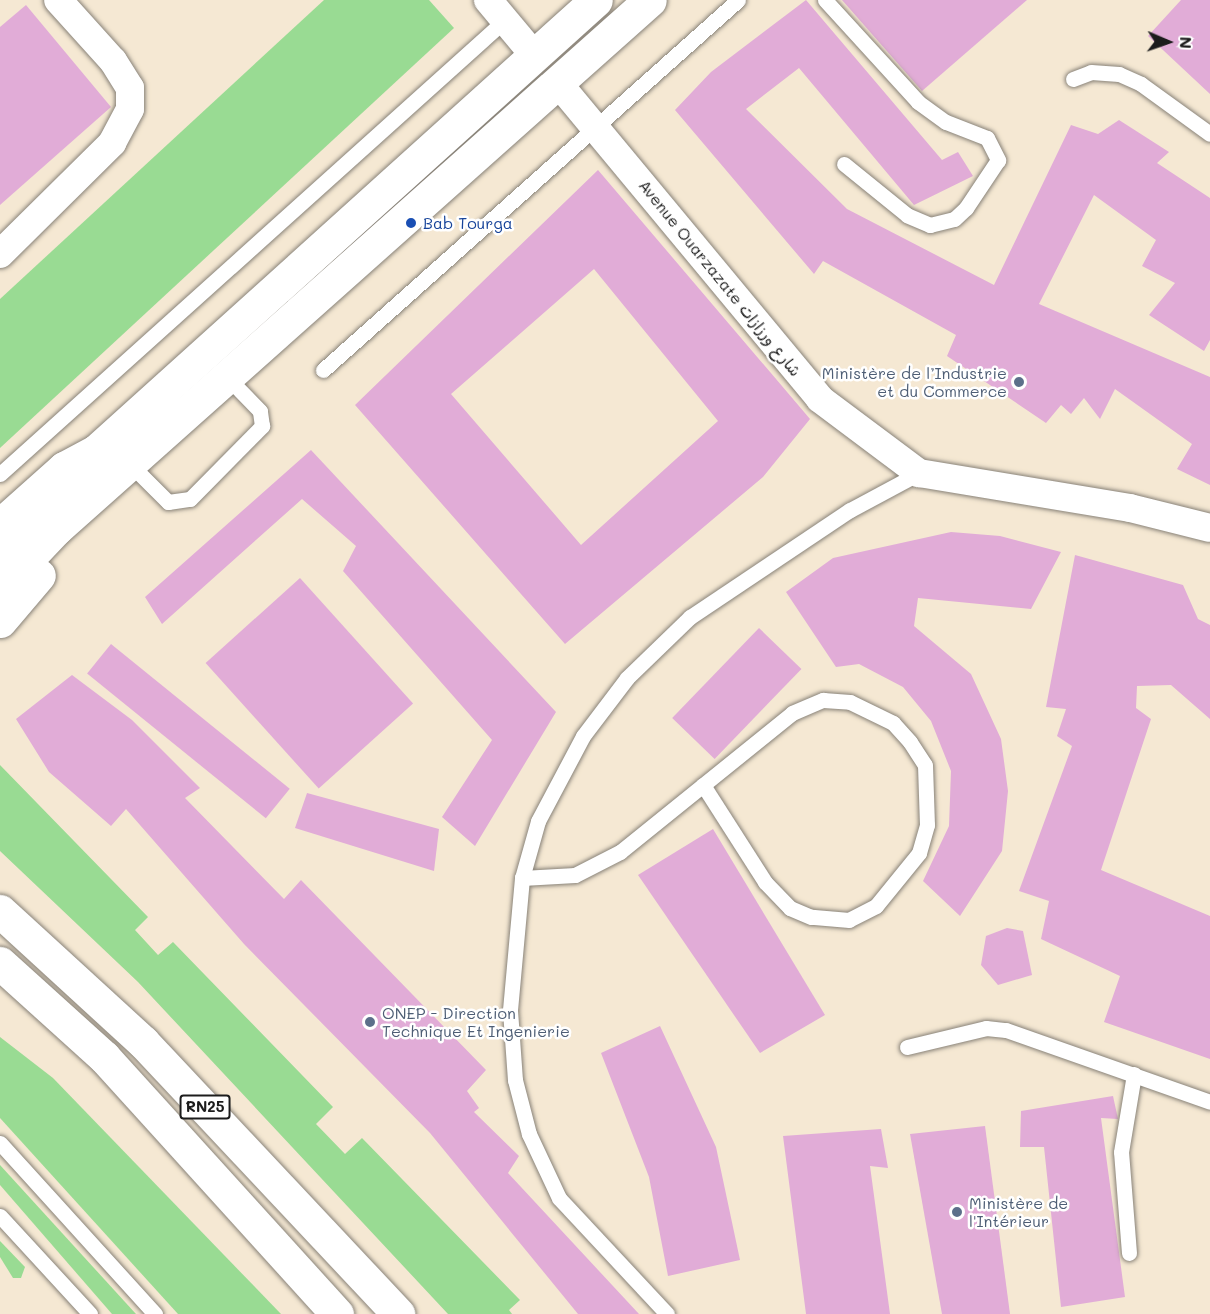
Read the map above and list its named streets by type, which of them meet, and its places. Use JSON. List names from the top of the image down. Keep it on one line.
{"streets":{"main road":["RN25"],"street":["Avenue Ouarzazate شارع ورزازات"]},"places":["Bab Tourga","Ministère de l’Industrie et du Commerce","ONEP - Direction Technique Et Ingenierie","Ministère de l'Intérieur"],"north":"right"}
